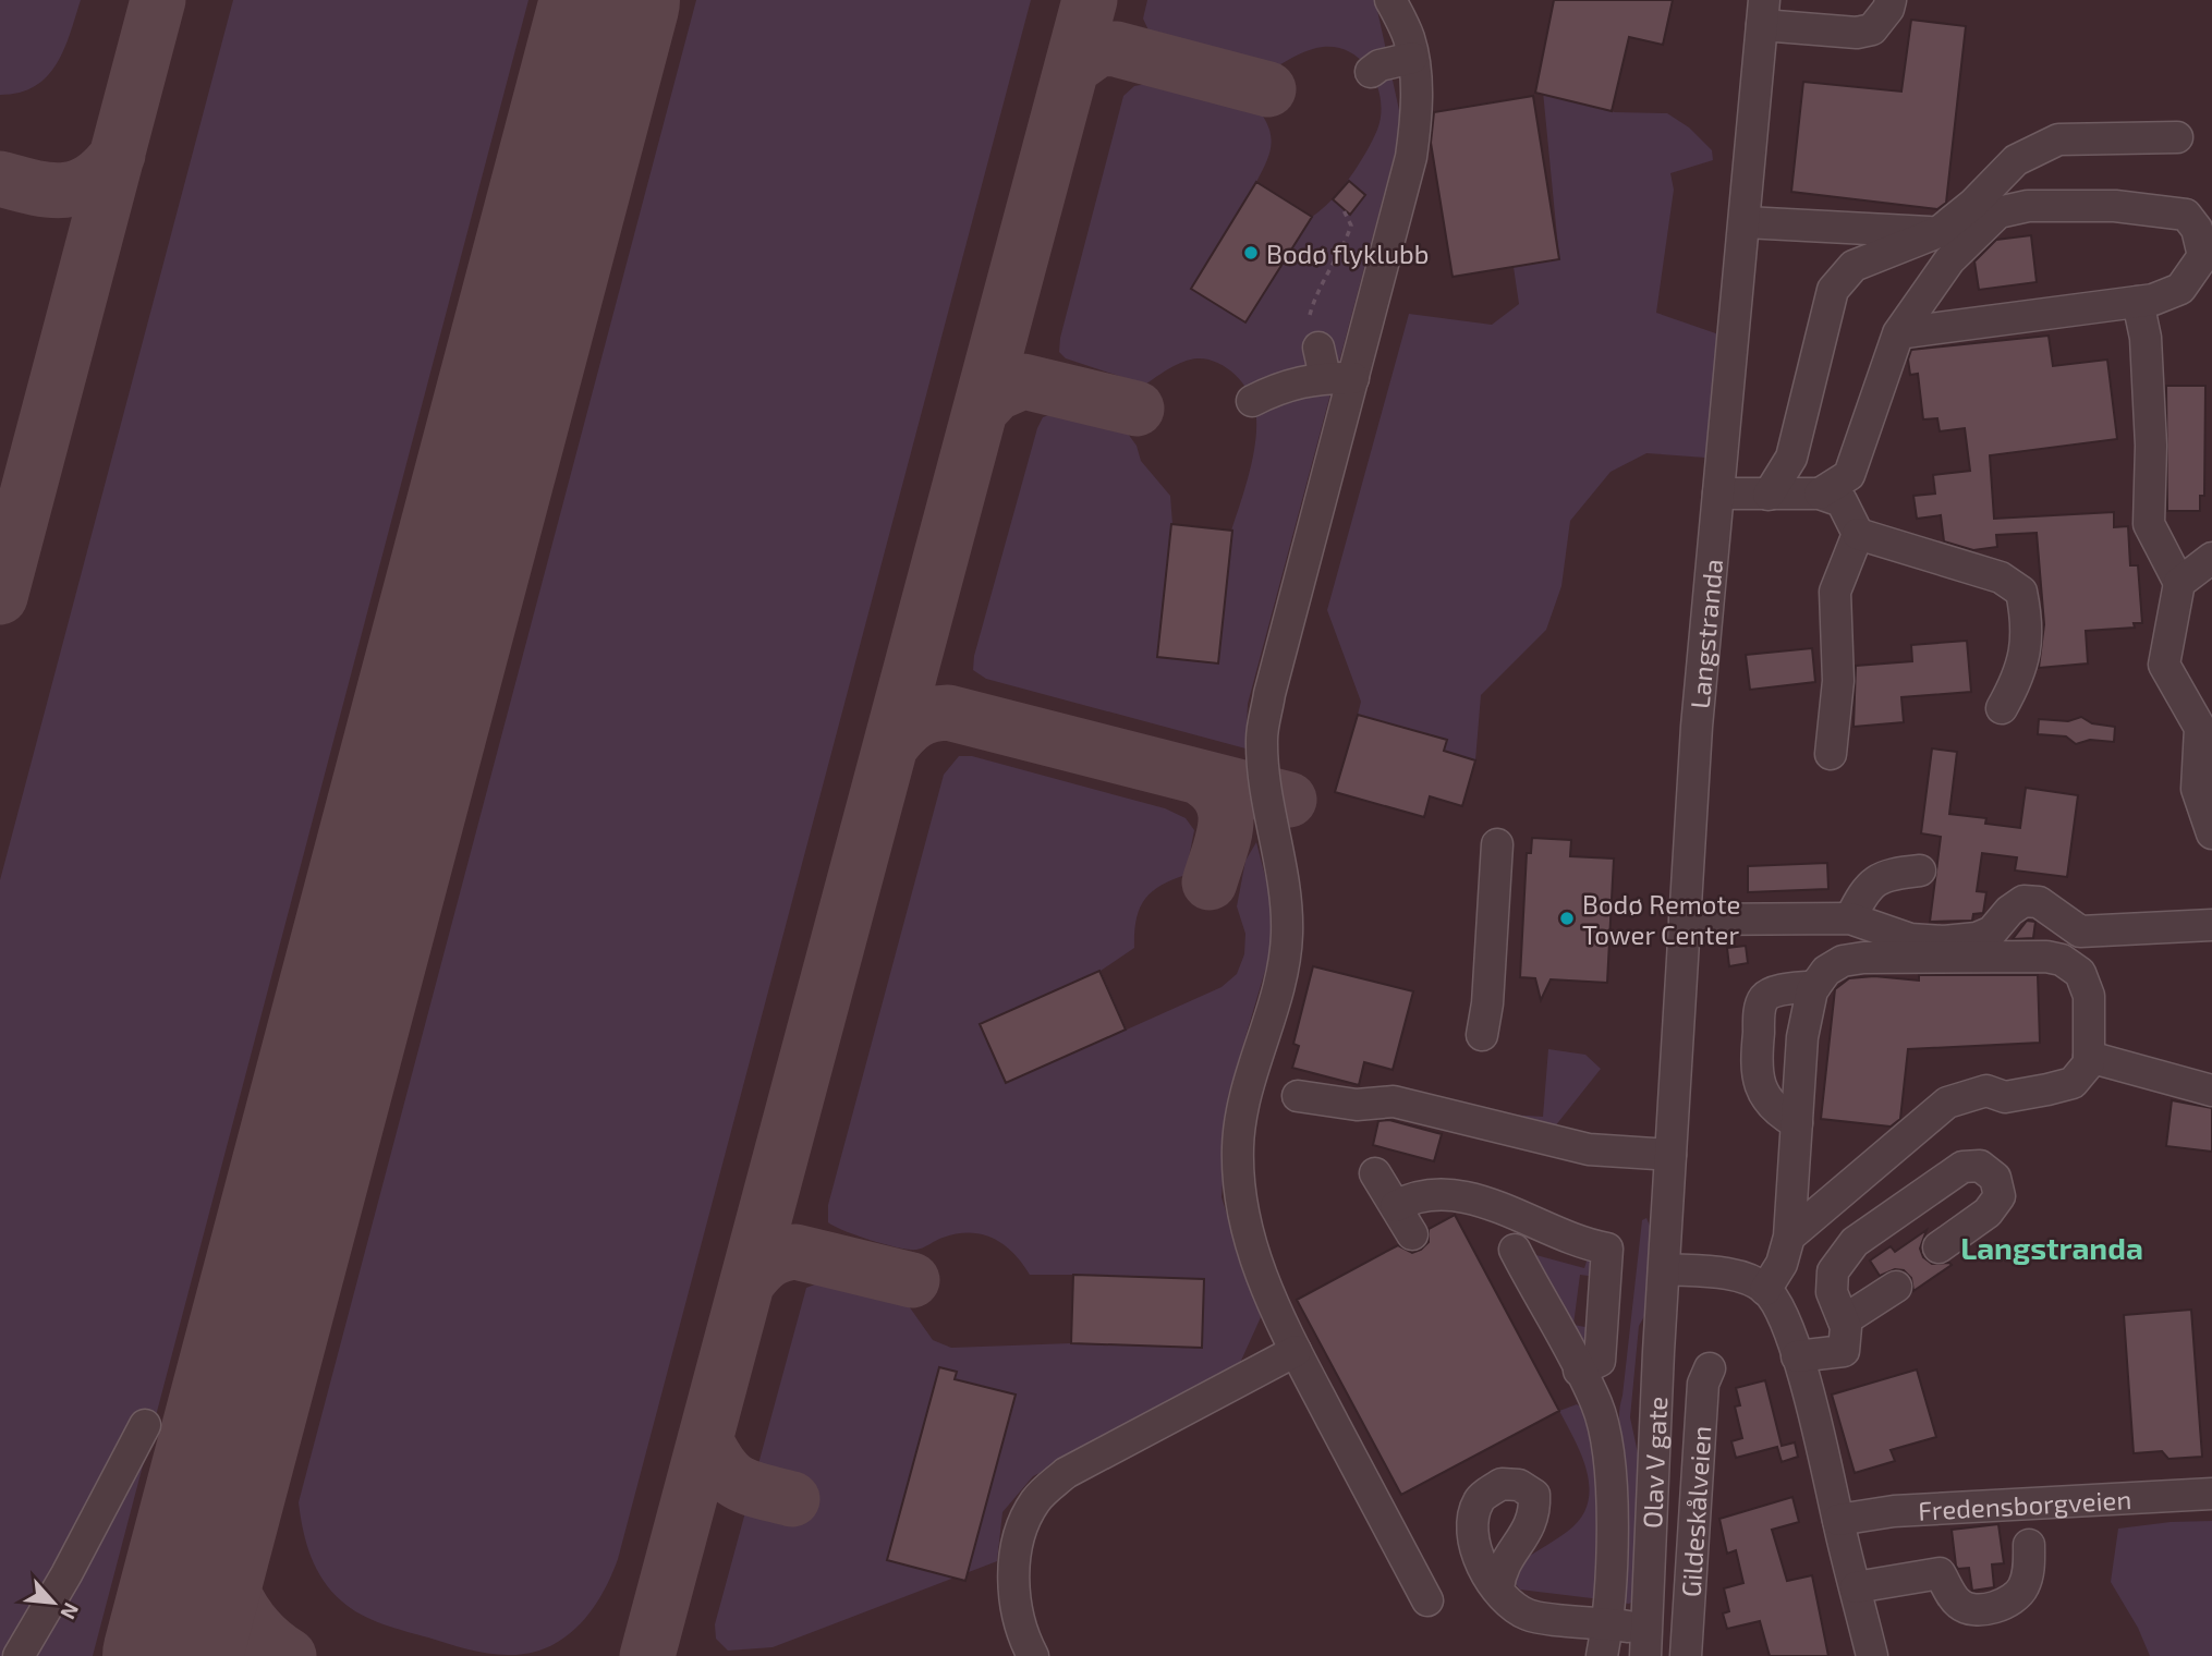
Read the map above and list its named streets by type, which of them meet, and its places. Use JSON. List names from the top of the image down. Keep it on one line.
{"streets":{"street":["Langstranda","Olav V gate","Fredensborgveien","Gildeskålveien"]},"crossings":[["Langstranda","Olav V gate"]],"districts":["Langstranda"],"places":["Bodø flyklubb","Bodø Remote Tower Center"],"north":"bottom right"}
